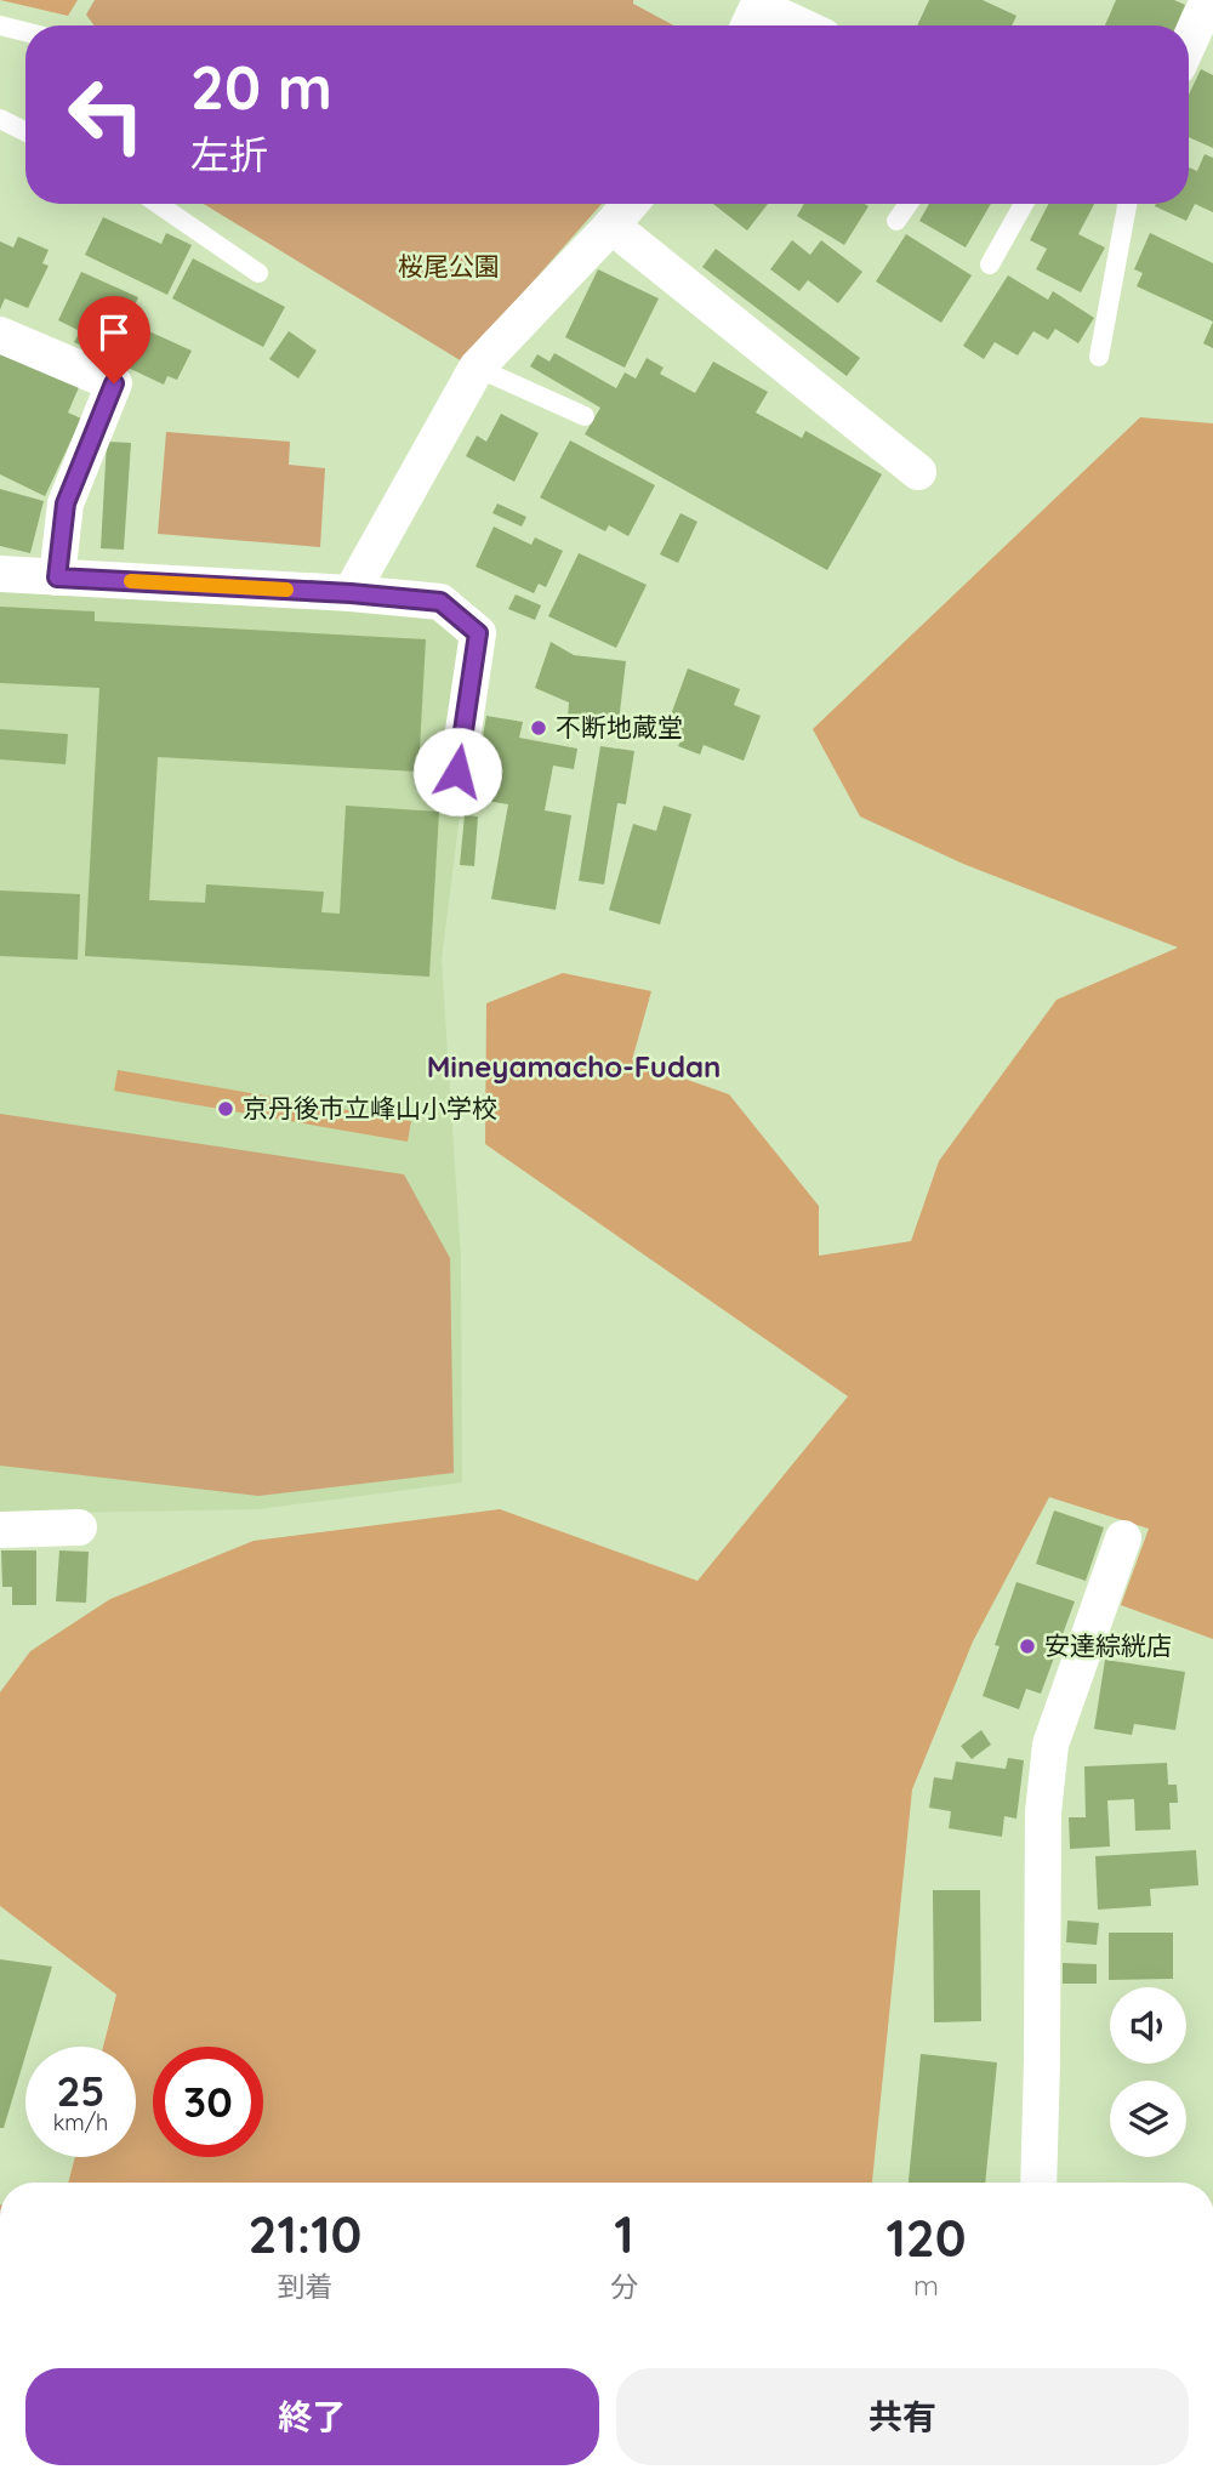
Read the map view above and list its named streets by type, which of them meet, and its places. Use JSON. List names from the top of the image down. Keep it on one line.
{"districts":["Mineyamacho-Fudan"],"parks":["桜尾公園"],"places":["不断地蔵堂","京丹後市立峰山小学校","安達綜絖店"],"page":{"turn":["20 m","左折"],"speed":"25 km/h","limit":"30","eta":["21:10","到着","1","分","120","m"],"buttons":["終了","共有"]}}
